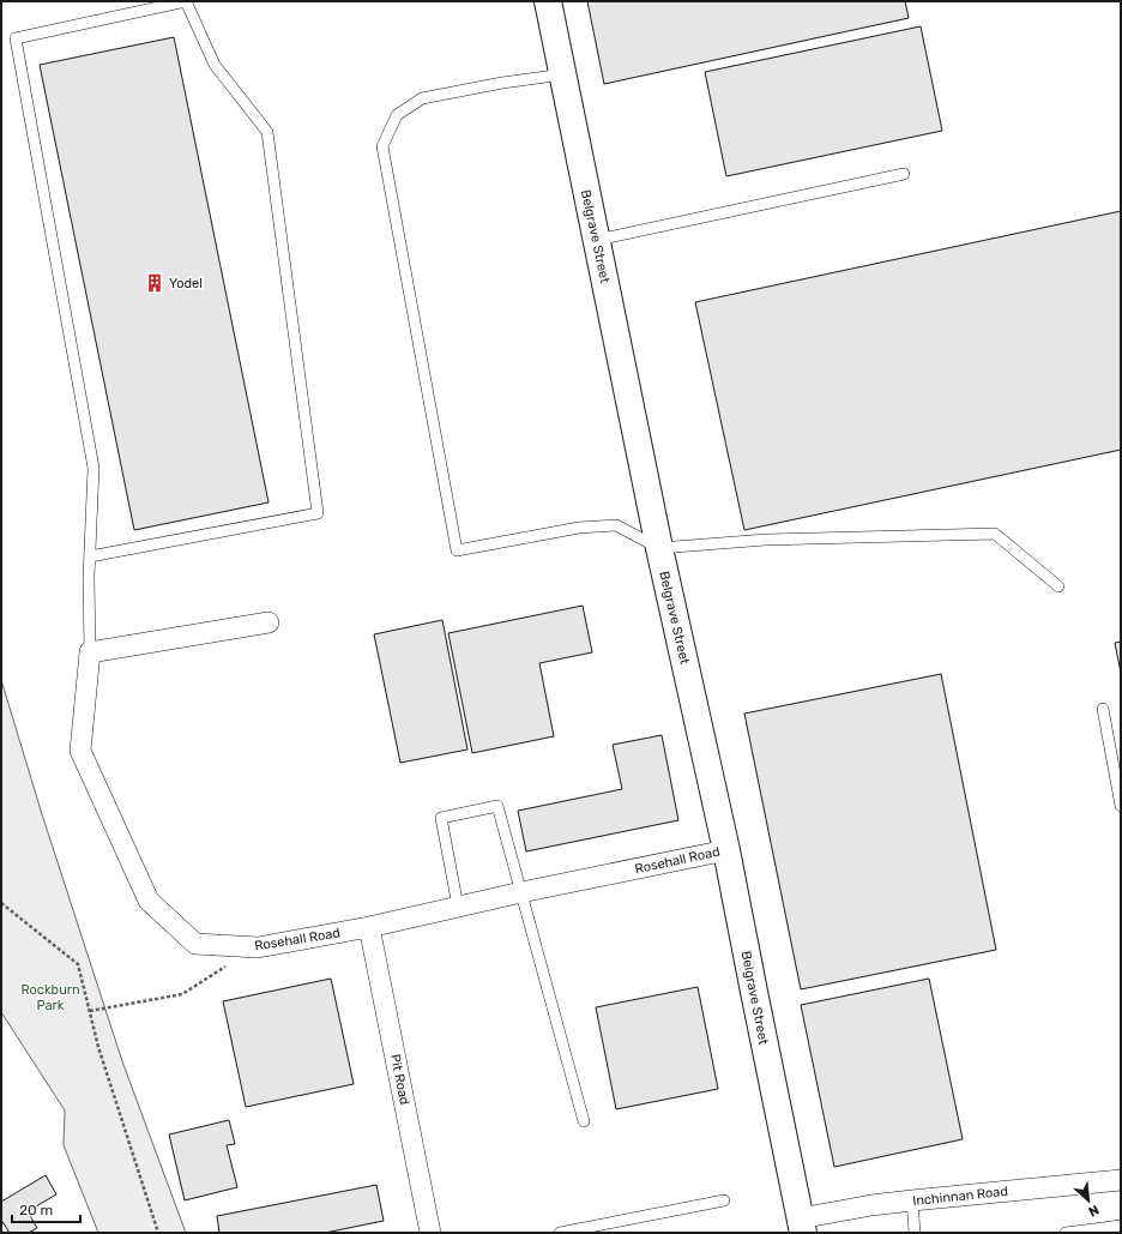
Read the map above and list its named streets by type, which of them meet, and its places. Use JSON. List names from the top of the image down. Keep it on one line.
{"streets":{"street":["Belgrave Street","Rosehall Road","Pit Road","Inchinnan Road"]},"crossings":[["Belgrave Street","Rosehall Road"],["Belgrave Street","Inchinnan Road"],["Rosehall Road","Pit Road"]],"parks":["Rockburn Park"],"places":{"building":["Yodel"]},"scale_bar":"20 m","north":"bottom right"}
